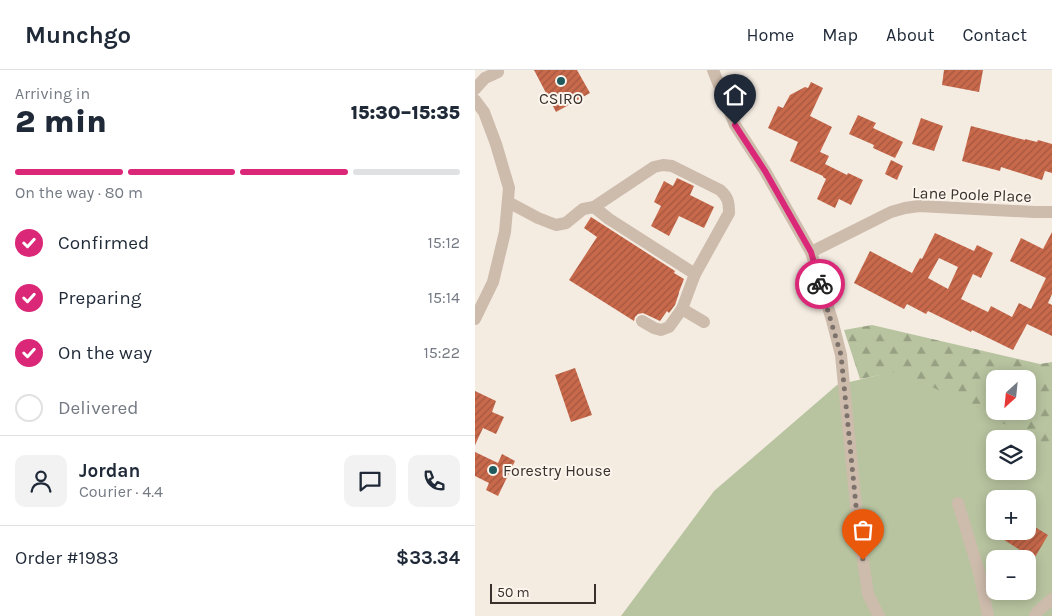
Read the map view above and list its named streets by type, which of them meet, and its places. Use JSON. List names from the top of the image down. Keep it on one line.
{"streets":{"street":["Lane Poole Place"]},"places":["CSIRO","Forestry House"],"scale_bar":"50 m","north":"bottom left","page":{"header":"Munchgo","nav":["Home","Map","About","Contact"],"heading":["2 min","Arriving in","15:30–15:35"],"panel":["Jordan","Courier · 4.4","Order #1983","$33.34"],"bar":"On the way · 80 m","list":[["Confirmed","15:12"],["Preparing","15:14"],["On the way","15:22"],"Delivered"],"map_buttons":["+","−"],"scale":"50 m"}}
